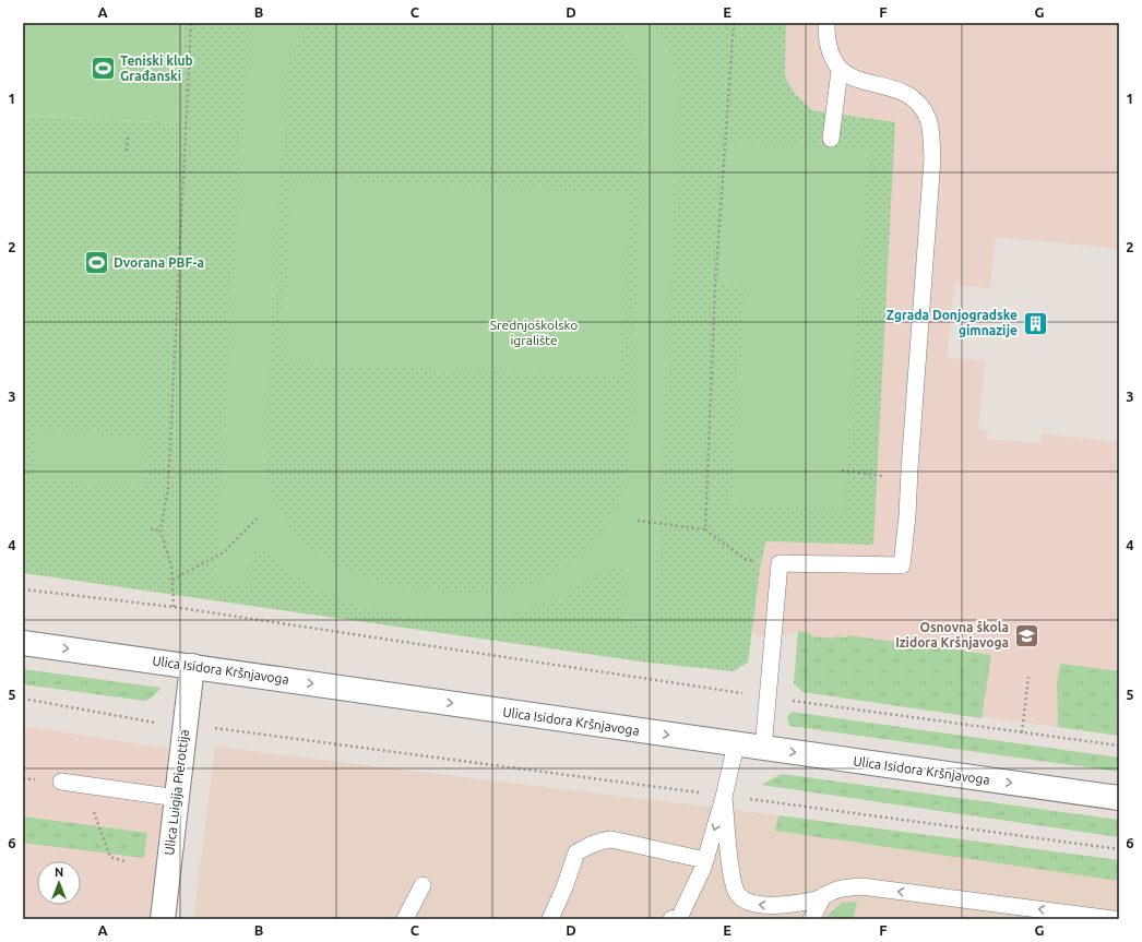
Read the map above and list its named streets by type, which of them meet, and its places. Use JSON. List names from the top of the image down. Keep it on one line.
{"streets":{"main road":["Ulica Isidora Kršnjavoga","Ulica Luigija Pierottija"]},"crossings":[["Ulica Isidora Kršnjavoga","Ulica Luigija Pierottija"]],"one_way":["Ulica Isidora Kršnjavoga"],"parks":["Srednjoškolsko igralište"],"places":{"sports":["Teniski klub Građanski","Dvorana PBF-a"],"building":["Zgrada Donjogradske gimnazije"],"school or university":["Osnovna škola Izidora Kršnjavoga"]},"north":"top","grid":{"columns":["A","B","C","D","E","F","G"],"rows":["1","2","3","4","5","6"]}}
